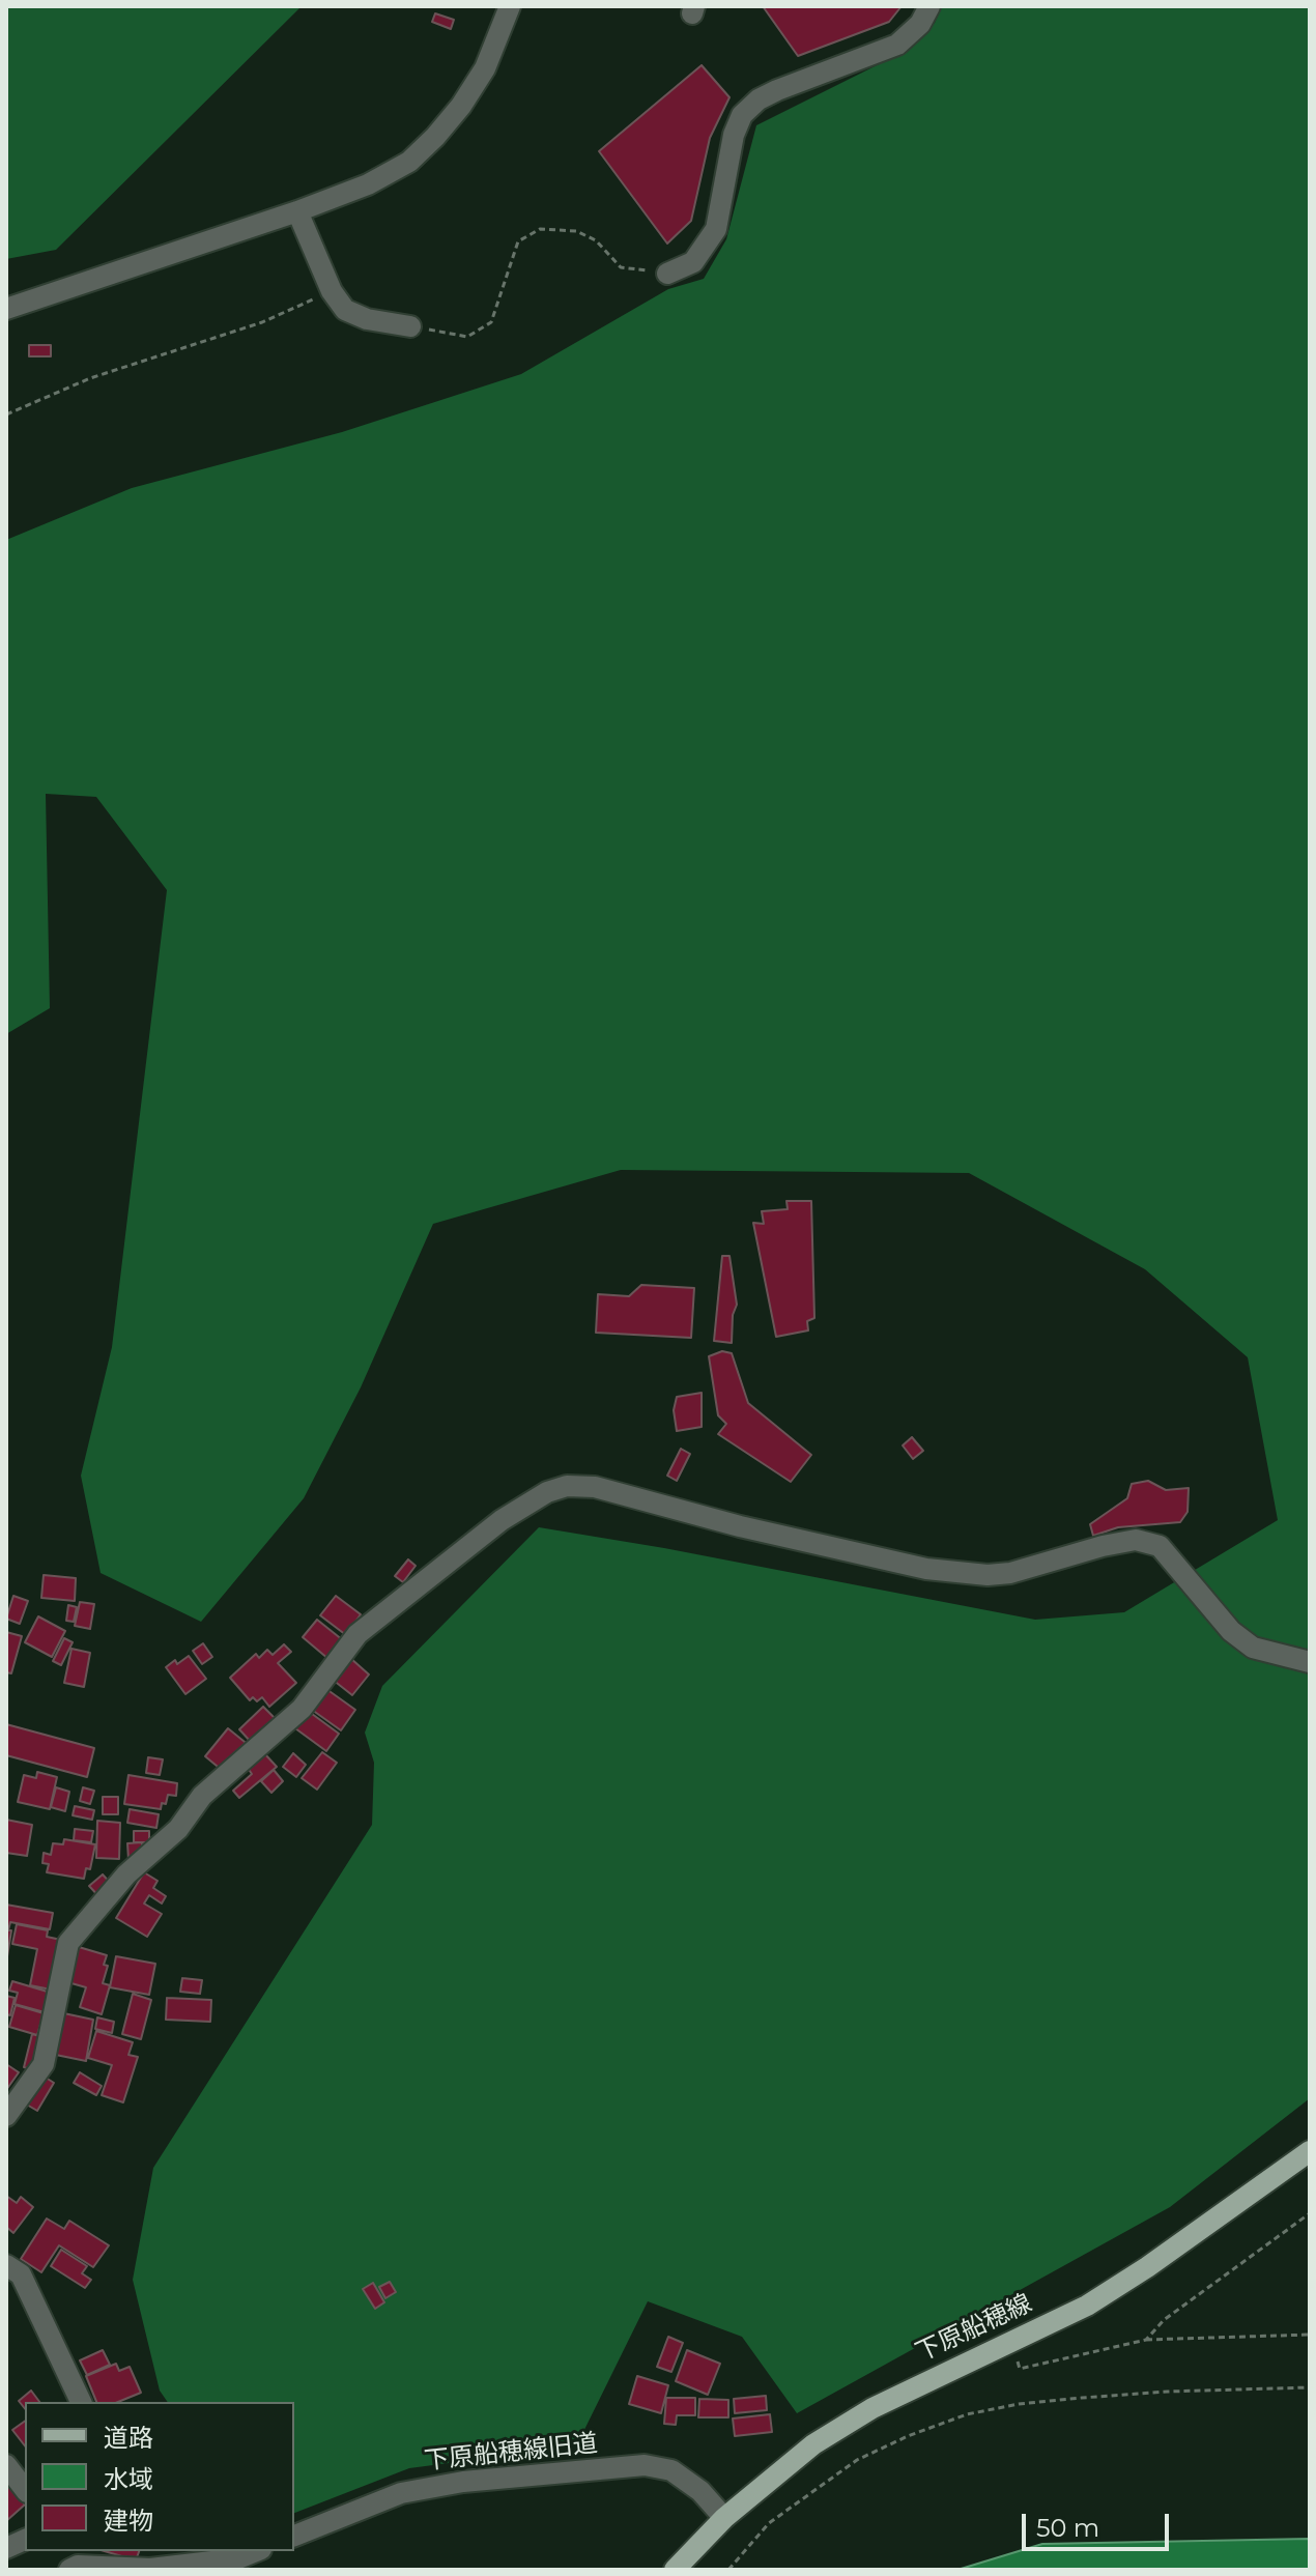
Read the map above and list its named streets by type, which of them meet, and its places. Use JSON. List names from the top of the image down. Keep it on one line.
{"streets":{"main road":["下原船穂線"],"street":["下原船穂線旧道"]},"crossings":[["下原船穂線","下原船穂線旧道"]],"legend":["道路","水域","建物"],"scale_bar":"50 m"}
